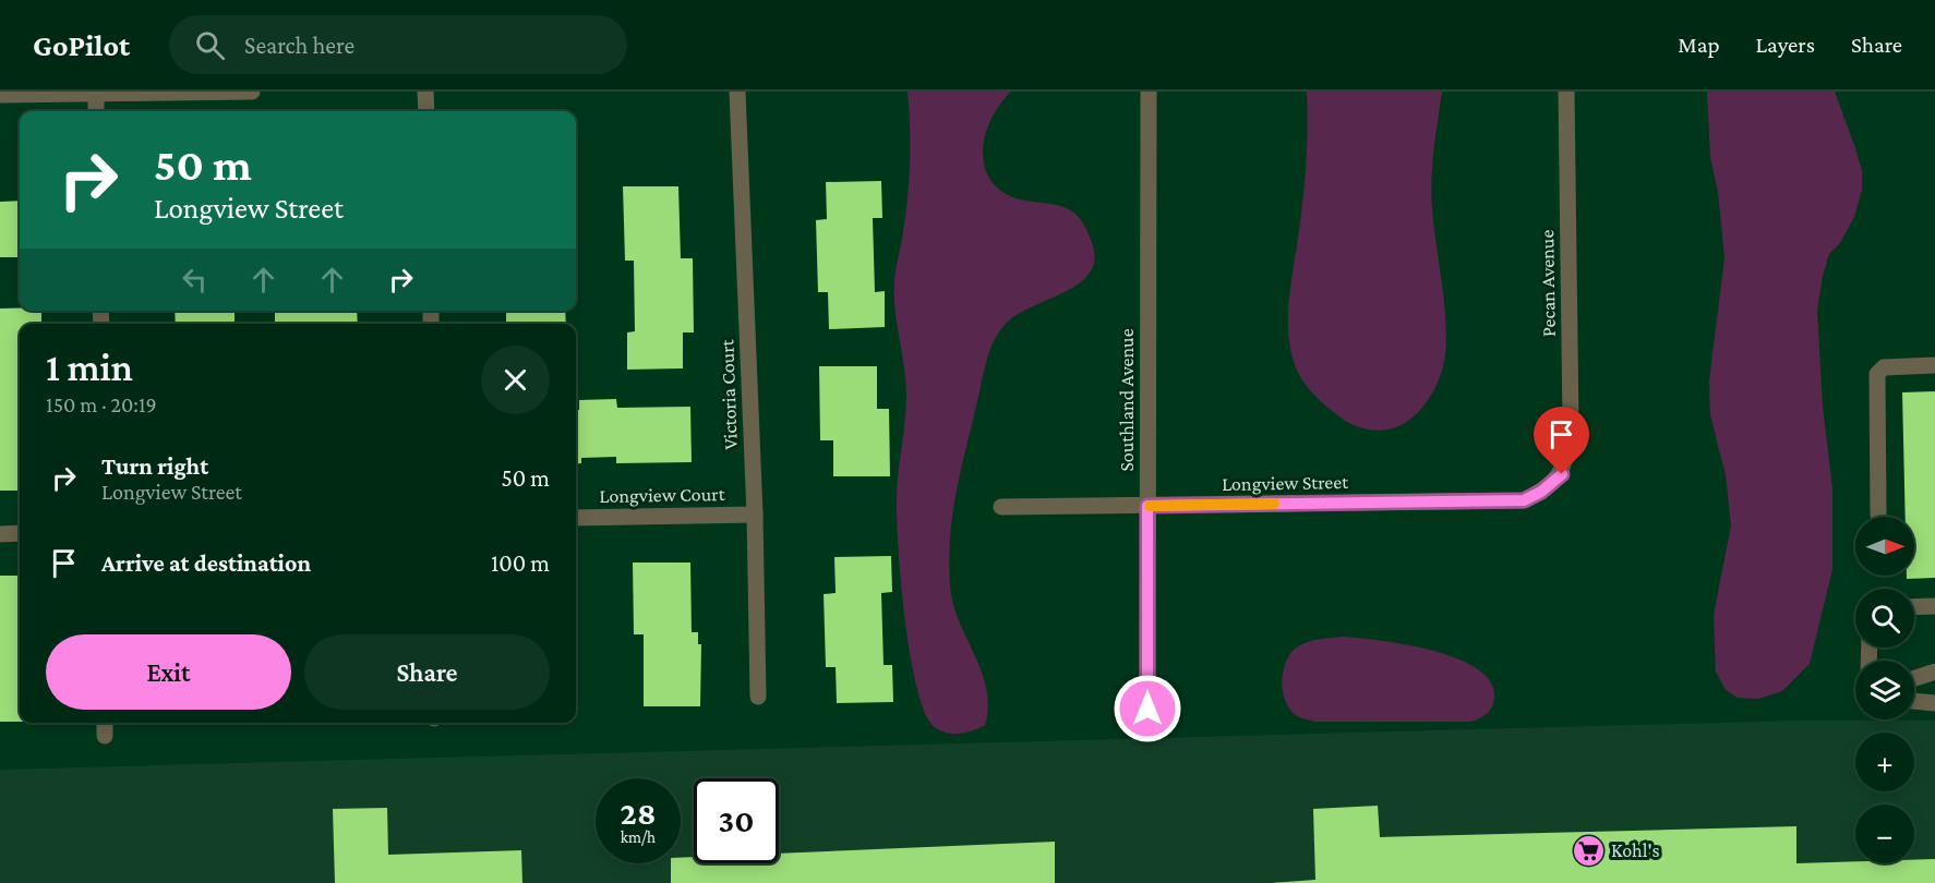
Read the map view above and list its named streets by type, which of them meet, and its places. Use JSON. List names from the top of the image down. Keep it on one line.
{"streets":{"street":["Pecan Avenue","Victoria Court","Southland Avenue","Longview Street","Longview Court"]},"crossings":[["Pecan Avenue","Longview Street"],["Victoria Court","Longview Court"],["Southland Avenue","Longview Street"]],"places":{"supermarket":["Kohl's"]},"north":"right","page":{"header":"GoPilot","search":"Search here","nav":["Map","Layers","Share"],"turn":["50 m","Longview Street"],"heading":["1 min","150 m · 20:19"],"list":[{"name":"Turn right","note":"Longview Street","value":"50 m"},{"name":"Arrive at destination","value":"100 m"}],"map_buttons":["+","−"],"buttons":["Exit","Share"],"speed":"28 km/h","limit":"30"}}
